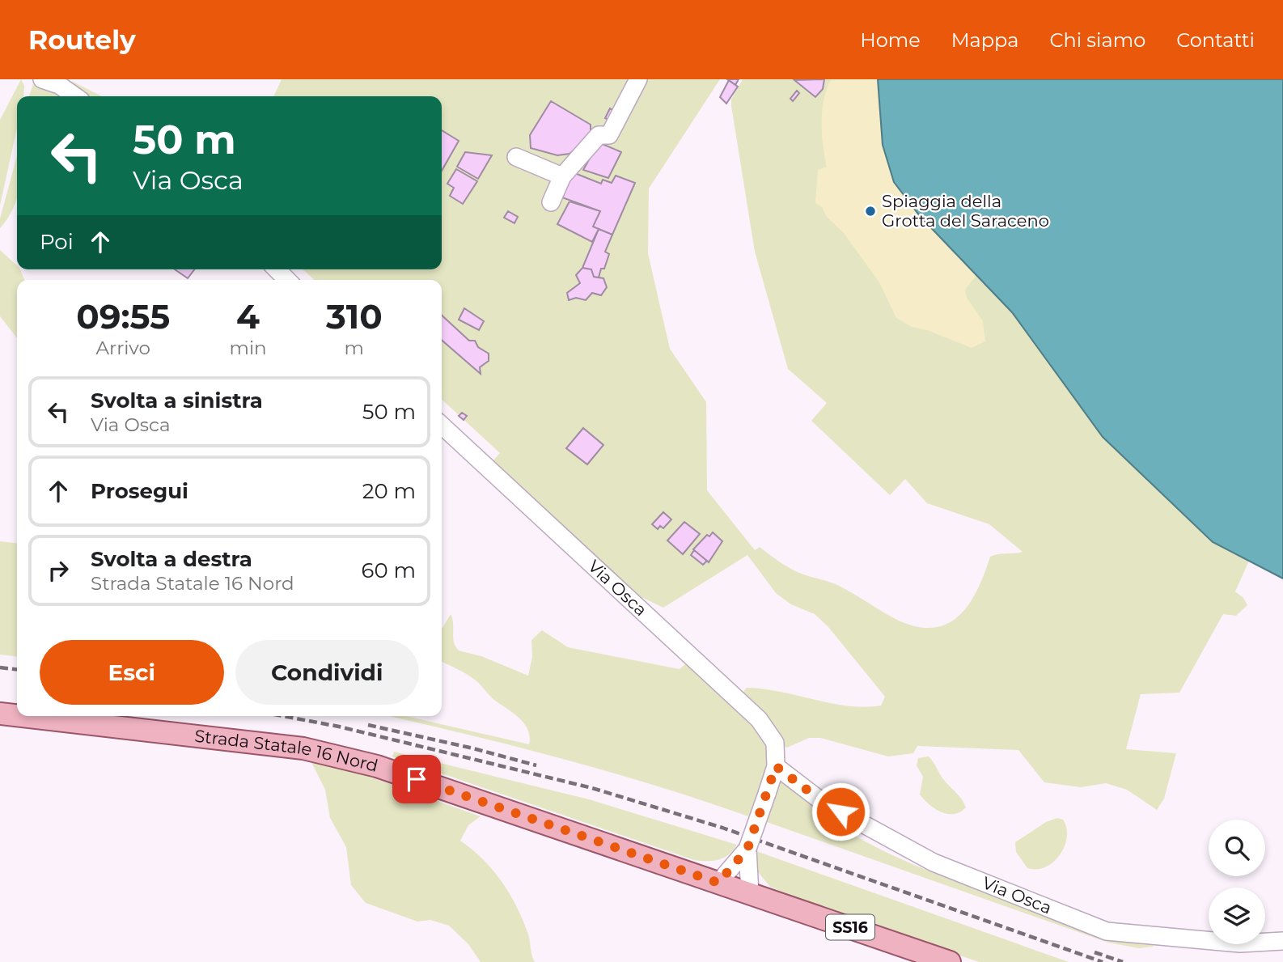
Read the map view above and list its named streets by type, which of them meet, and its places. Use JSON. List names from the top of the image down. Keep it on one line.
{"streets":{"main road":["Strada Statale 16 Nord","SS16"],"street":["Via Osca"]},"places":["Spiaggia della Grotta del Saraceno"],"page":{"header":"Routely","nav":["Home","Mappa","Chi siamo","Contatti"],"turn":["50 m","Via Osca"],"then":"Poi","eta":["09:55","Arrivo","4","min","310","m"],"list":[{"name":"Svolta a sinistra","note":"Via Osca","value":"50 m"},{"name":"Prosegui","value":"20 m"},{"name":"Svolta a destra","note":"Strada Statale 16 Nord","value":"60 m"}],"buttons":["Esci","Condividi"]}}
